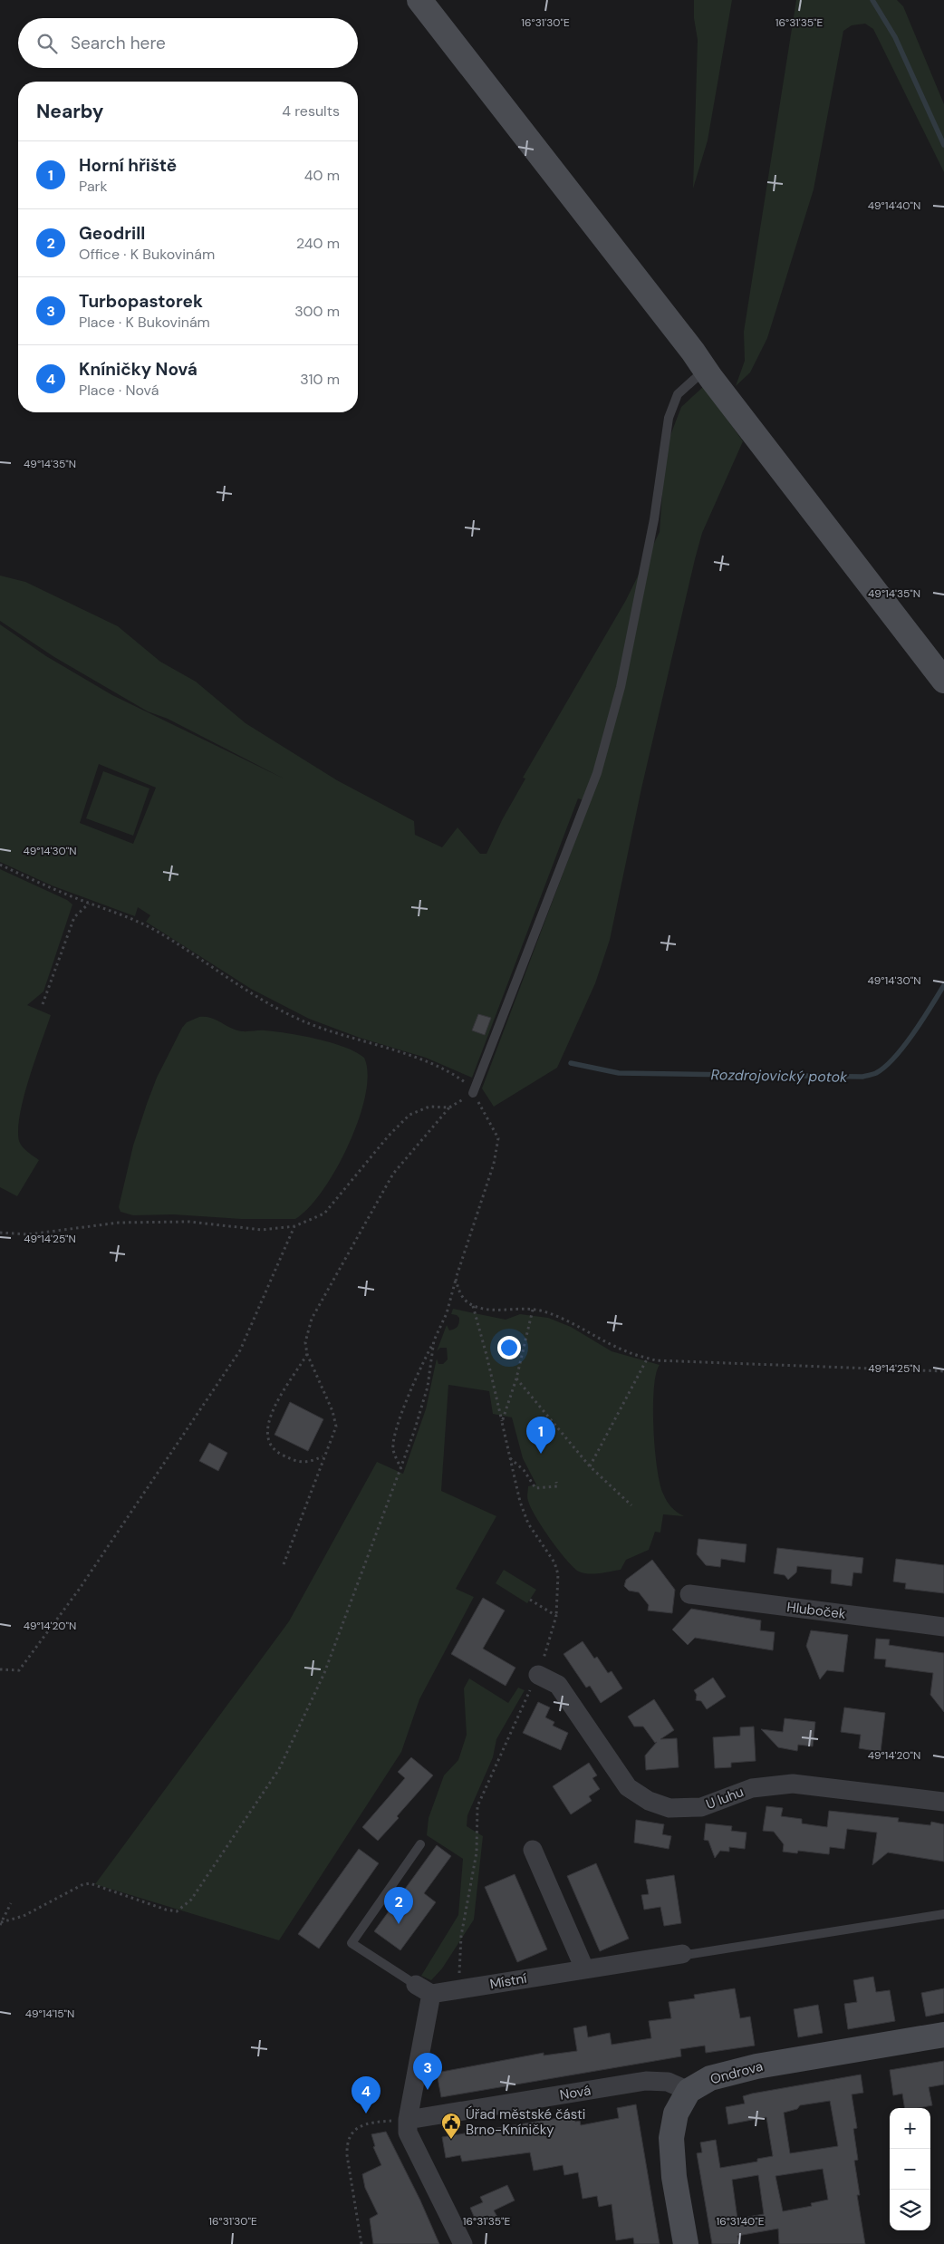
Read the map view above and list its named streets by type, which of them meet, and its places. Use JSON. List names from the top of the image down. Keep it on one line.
{"streets":{"street":["Hluboček","U luhu","Místní","Ondrova","Nová"]},"crossings":[["Ondrova","Nová"]],"water":["Rozdrojovický potok"],"places":{"public building":["Úřad městské části Brno-Kníničky"]},"page":{"search":"Search here","heading":["Nearby","4 results"],"list":[{"mark":"1","name":"Horní hřiště","note":"Park","value":"40 m"},{"mark":"2","name":"Geodrill","note":"Office · K Bukovinám","value":"240 m"},{"mark":"3","name":"Turbopastorek","note":"Place · K Bukovinám","value":"300 m"},{"mark":"4","name":"Kníničky Nová","note":"Place · Nová","value":"310 m"}],"pins":["1","2","3","4"],"map_buttons":["+","−"]},"coordinates":["16°31'30\"E","16°31'35\"E","49°14'40\"N","49°14'35\"N","49°14'30\"N","49°14'25\"N","49°14'20\"N","49°14'15\"N","16°31'40\"E"]}
